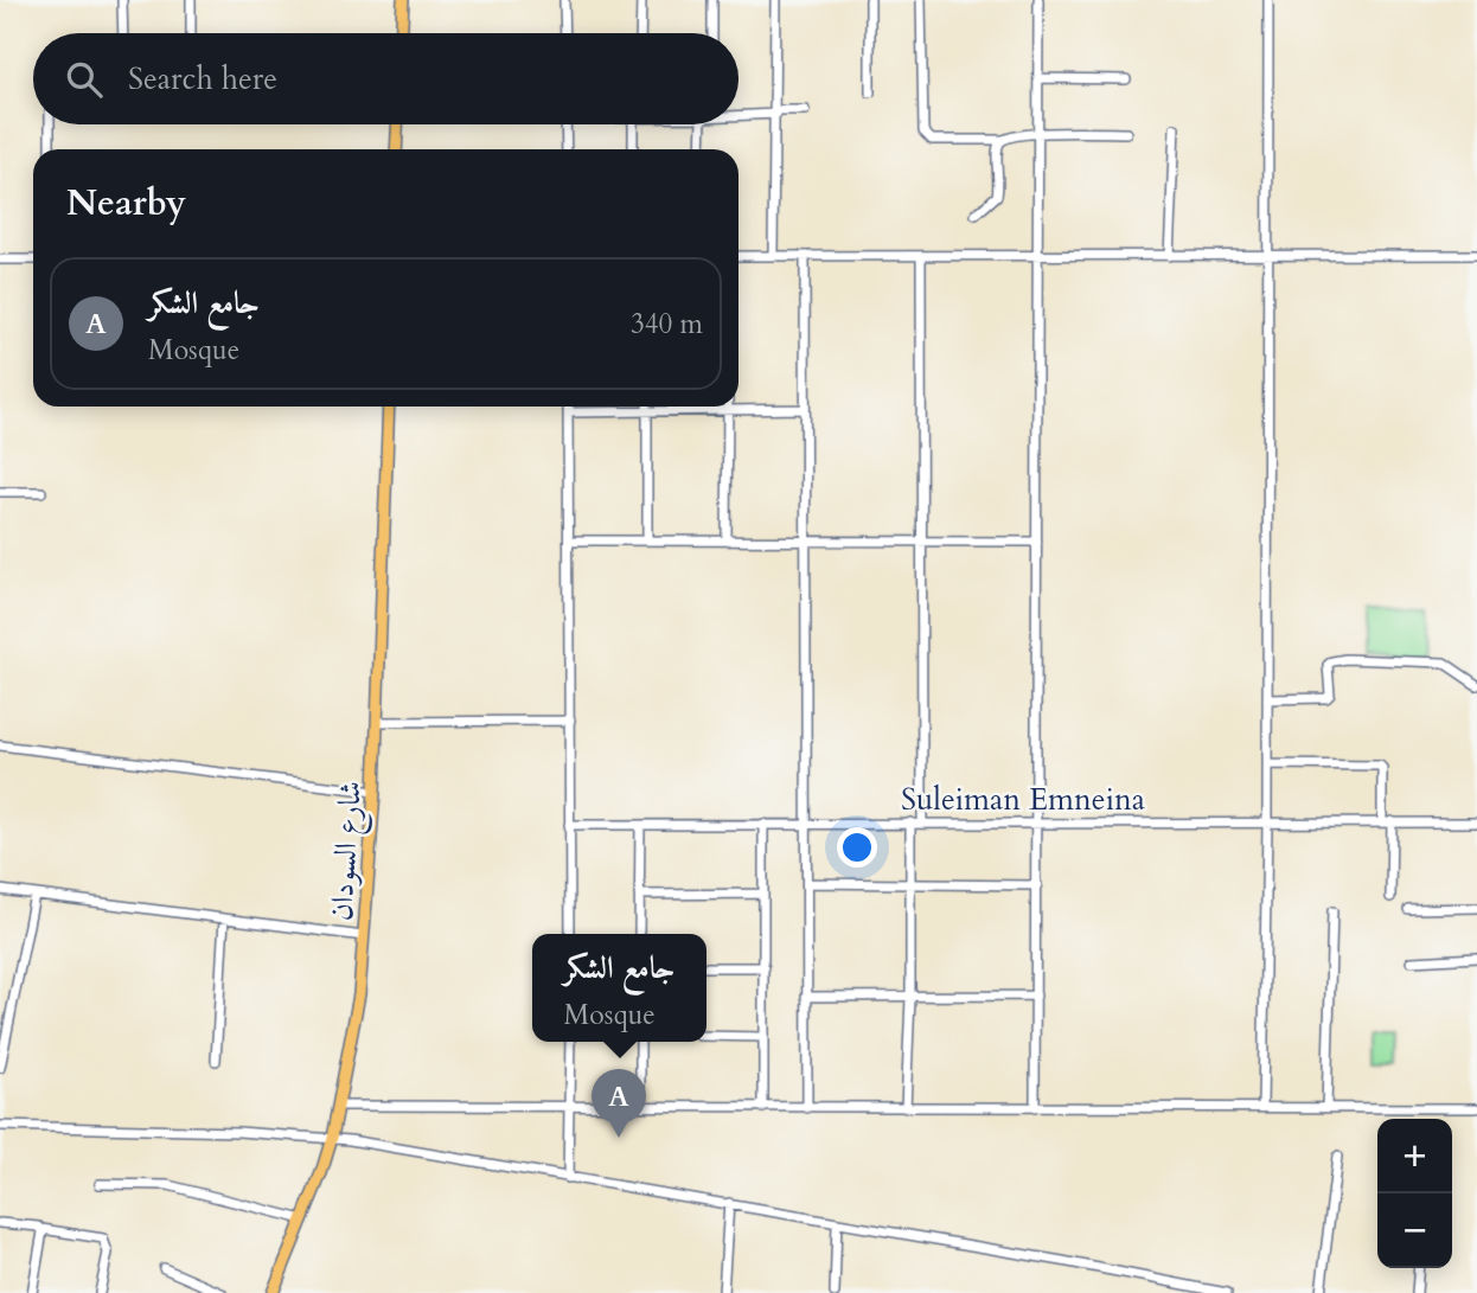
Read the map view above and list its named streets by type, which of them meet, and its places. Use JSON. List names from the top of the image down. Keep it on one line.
{"streets":{"main road":["شارع السودان"],"street":["Suleiman Emneina"]},"page":{"search":"Search here","heading":"Nearby","list":[{"mark":"A","name":"جامع الشكر","note":"Mosque","value":"340 m"}],"popup":["جامع الشكر","Mosque"],"pins":"A","map_buttons":["+","−"]}}
